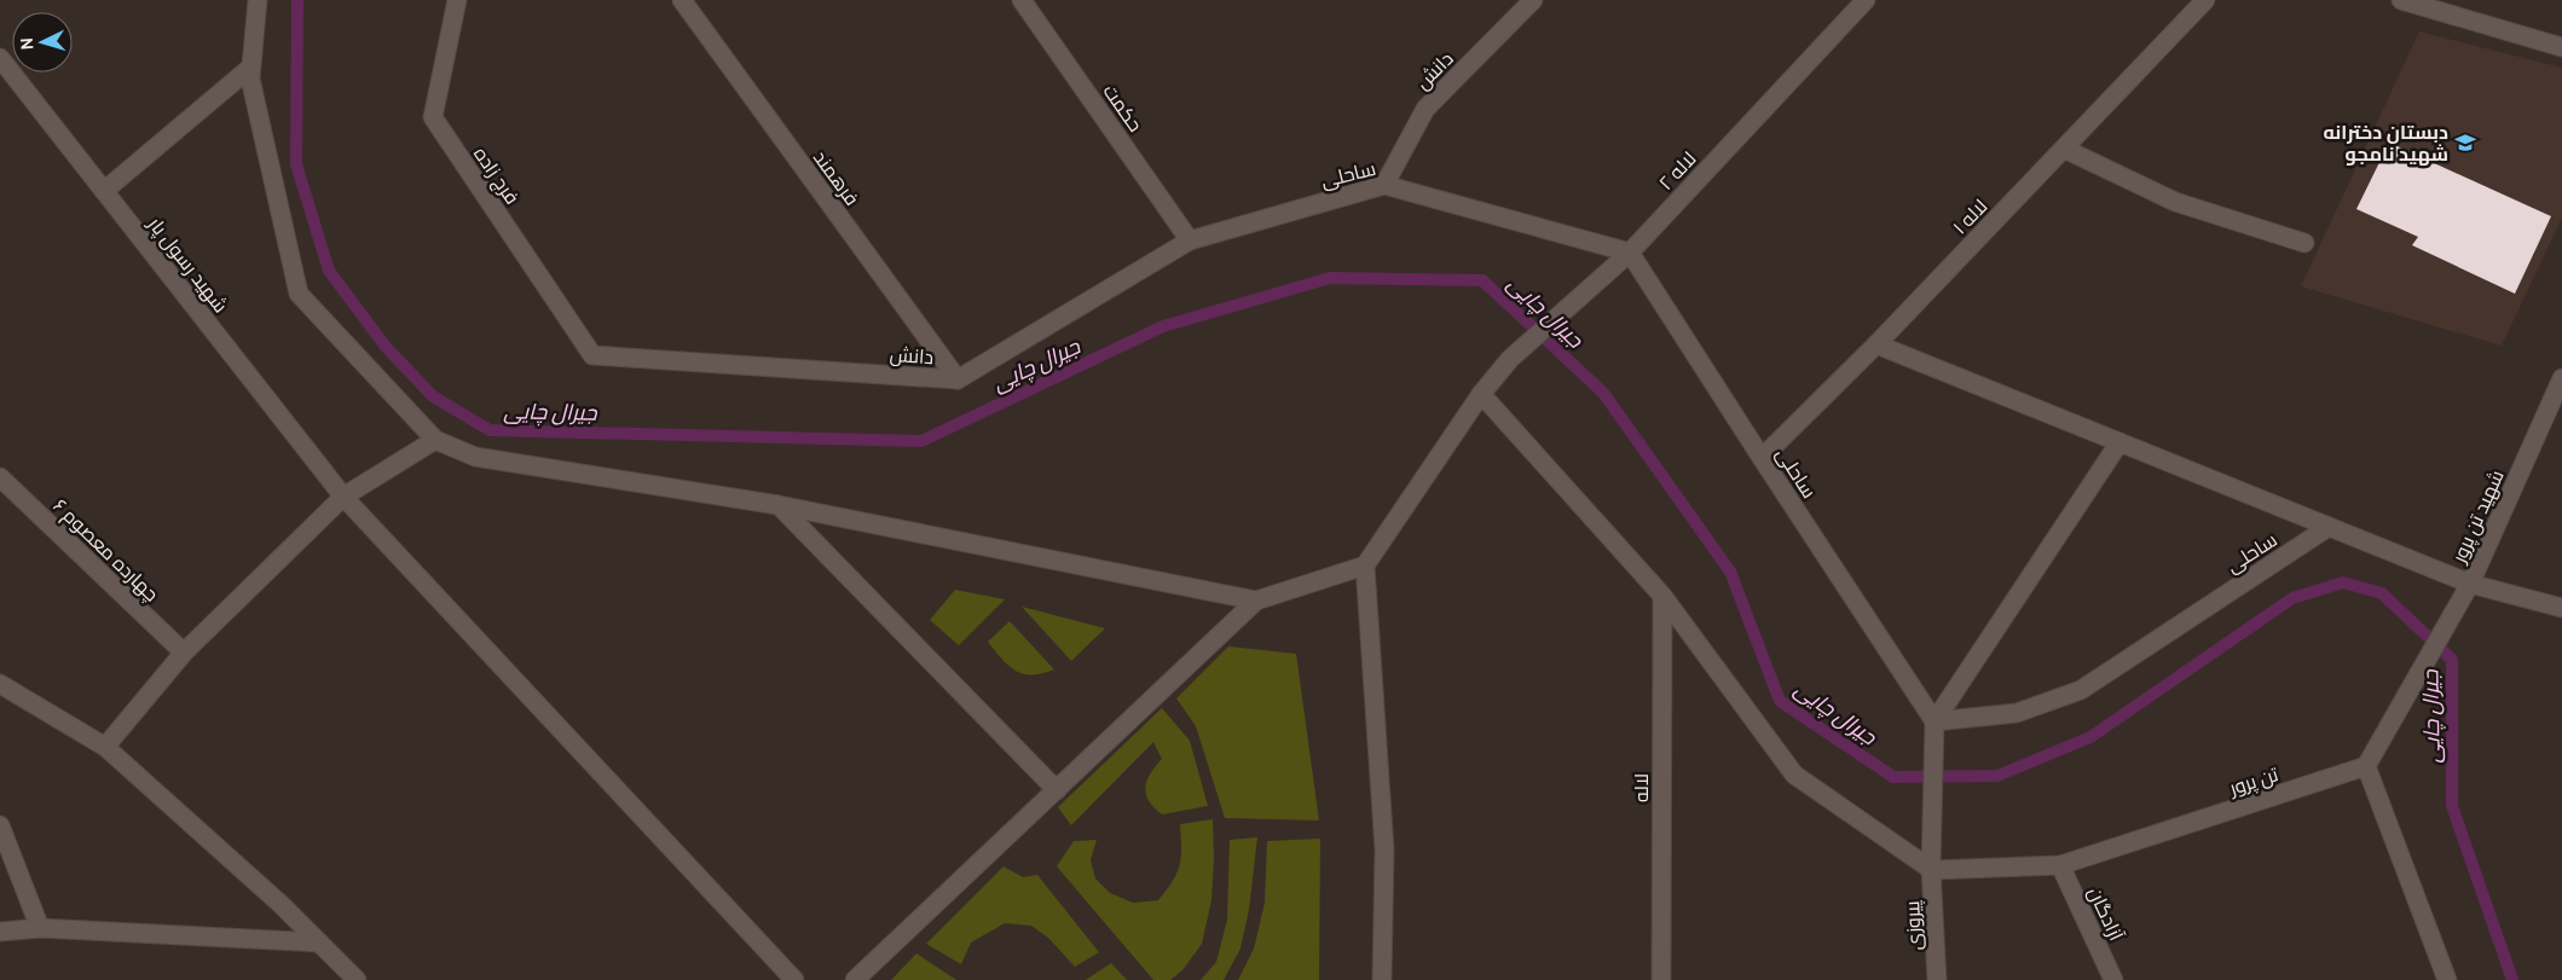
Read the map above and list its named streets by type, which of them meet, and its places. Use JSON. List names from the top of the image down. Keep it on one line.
{"streets":{"street":["دانش","حکمت","لاله ۲","ساحلی","فرج زاده","فرهمند","لاله ۱","شهید رسول پار","شهید تن پرور","چهارده معصوم ۶","تن پرور","لاله","آزادگان","پیروزی"]},"crossings":[["دانش","حکمت"],["دانش","ساحلی"],["دانش","فرج زاده"],["دانش","فرهمند"],["حکمت","ساحلی"],["لاله ۲","ساحلی"],["ساحلی","لاله ۱"],["ساحلی","پیروزی"],["تن پرور","آزادگان"],["تن پرور","پیروزی"]],"water":["جیرال چایی"],"places":{"school or university":["دبستان دخترانه شهید نامجو"]},"north":"left"}
